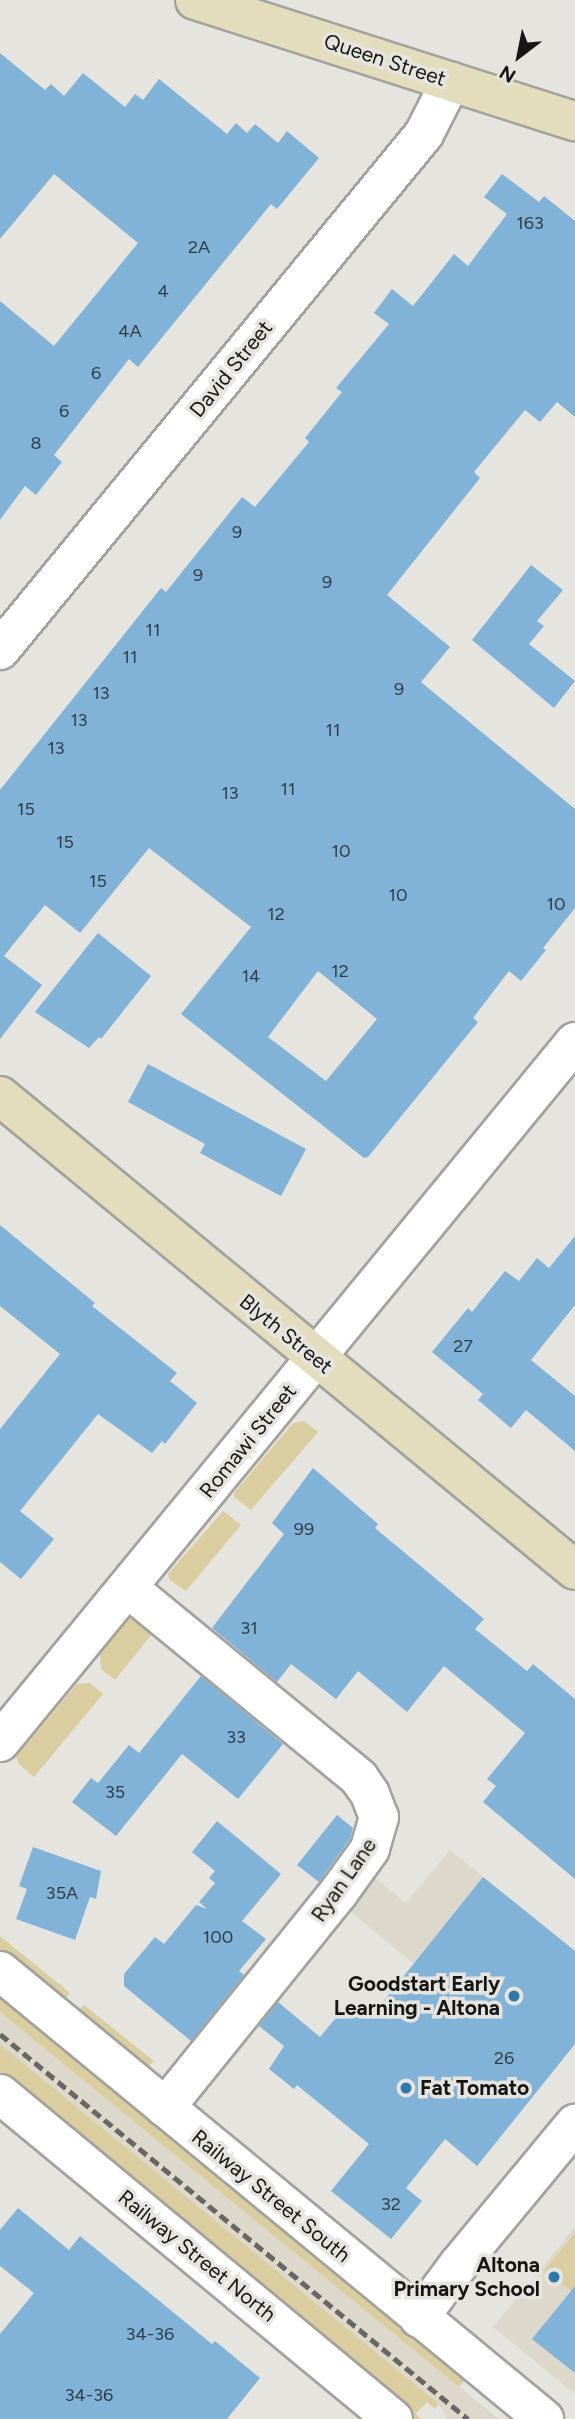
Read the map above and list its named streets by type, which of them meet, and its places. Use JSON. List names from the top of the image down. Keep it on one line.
{"streets":{"street":["Queen Street","David Street","Blyth Street","Romawi Street","Ryan Lane","Railway Street South","Railway Street North"]},"crossings":[["Queen Street","David Street"],["Blyth Street","Romawi Street"],["Romawi Street","Ryan Lane"],["Ryan Lane","Railway Street South"]],"places":["Goodstart Early Learning - Altona","Fat Tomato","Altona Primary School"],"house_numbers":["163","2A","4","4A","6","6","8","9","9","9","11","11","9","13","13","11","13","11","13","15","15","10","15","10","10","12","12","14","27","99","31","33","35","35A","100","26","32","34-36","34-36"],"north":"bottom left"}
